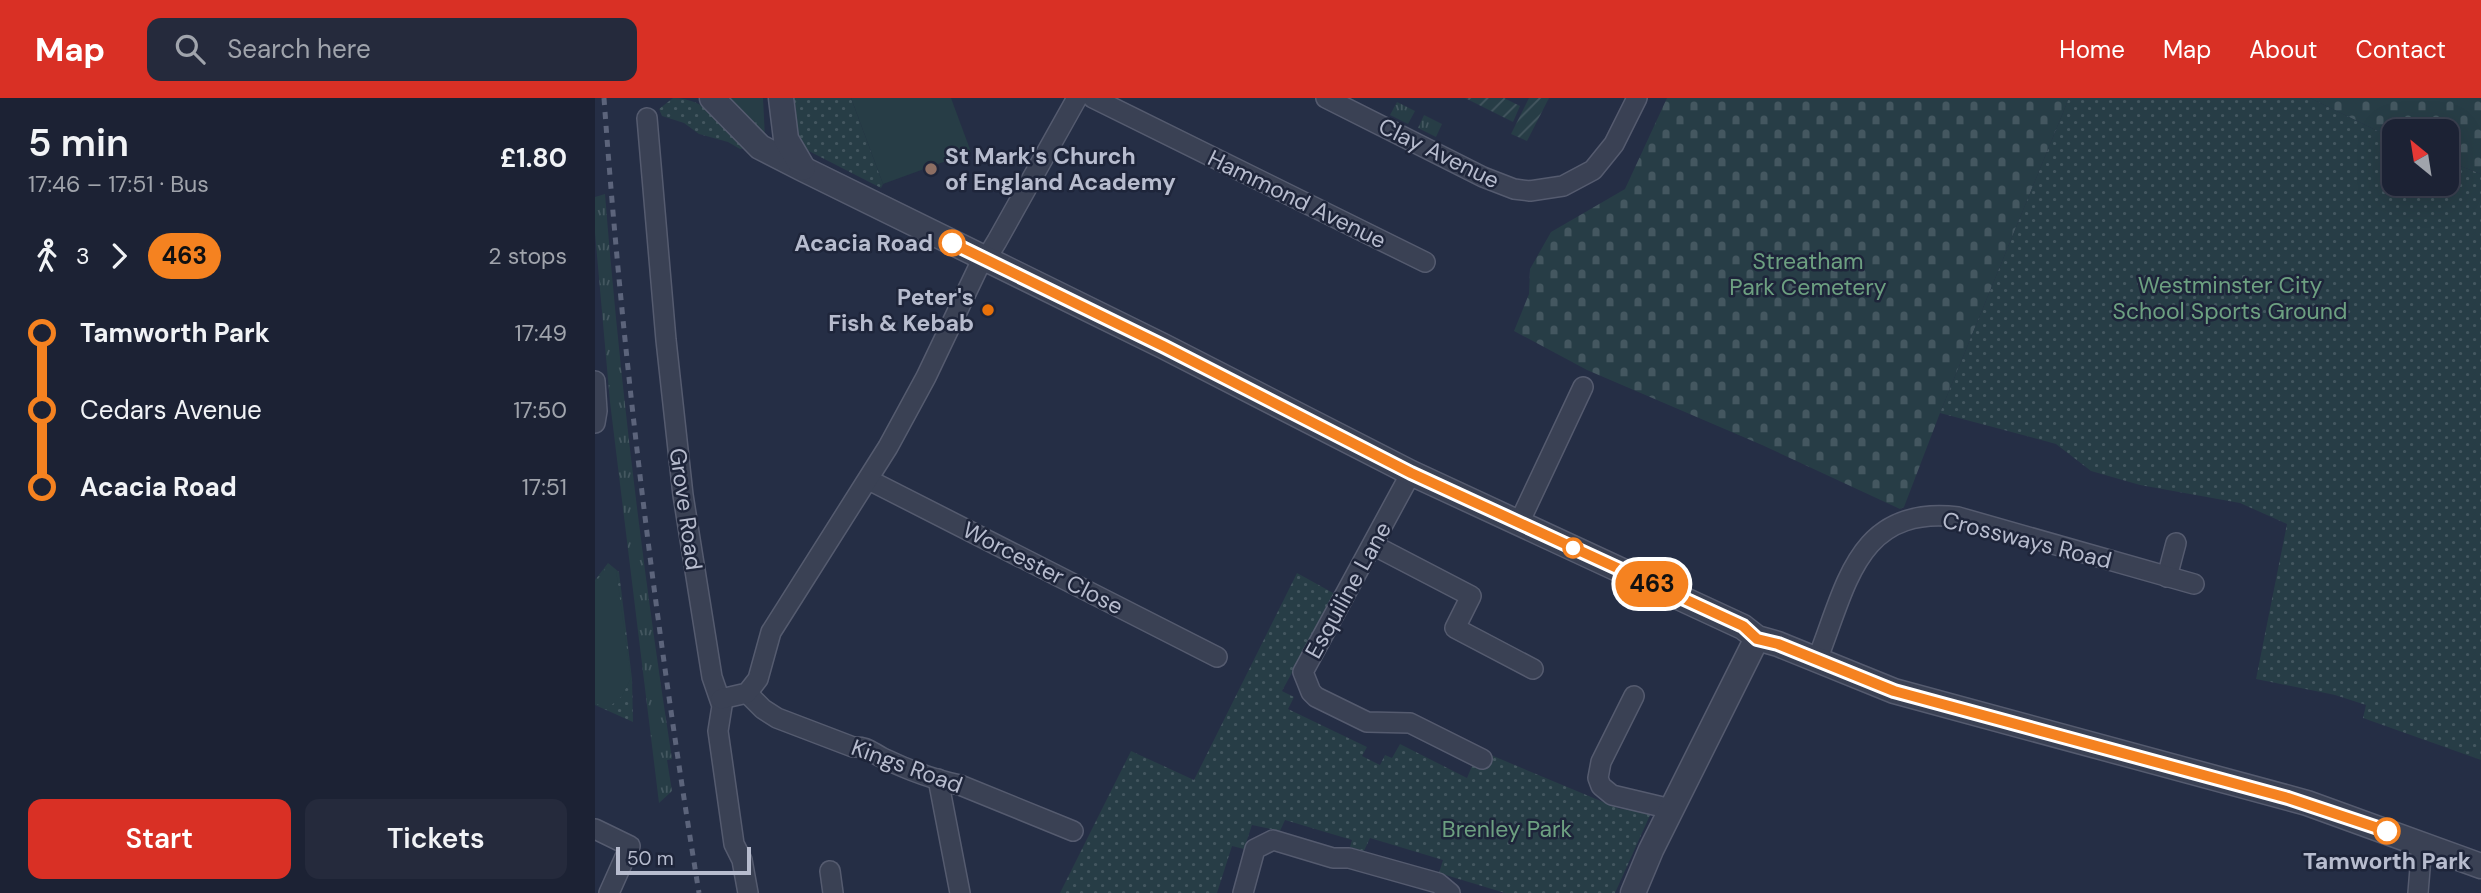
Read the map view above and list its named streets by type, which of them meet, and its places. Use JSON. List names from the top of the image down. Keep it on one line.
{"streets":{"street":["Clay Avenue","Hammond Avenue","Grove Road","Crossways Road","Worcester Close","Esquiline Lane","Kings Road"]},"parks":["Streatham Park Cemetery","Westminster City School Sports Ground","Brenley Park"],"places":["St Mark's Church of England Academy","Acacia Road","Peter's Fish & Kebab","Tamworth Park"],"lines":["bus line 463"],"scale_bar":"50 m","north":"top left","page":{"header":"Map","search":"Search here","nav":["Home","Map","About","Contact"],"heading":["5 min","17:46 – 17:51 · Bus","£1.80"],"on_map":"463","legs":["3","463","2 stops"],"list":[{"name":"Tamworth Park","value":"17:49"},{"name":"Cedars Avenue","value":"17:50"},{"name":"Acacia Road","value":"17:51"}],"buttons":["Start","Tickets"],"scale":"50 m"}}
